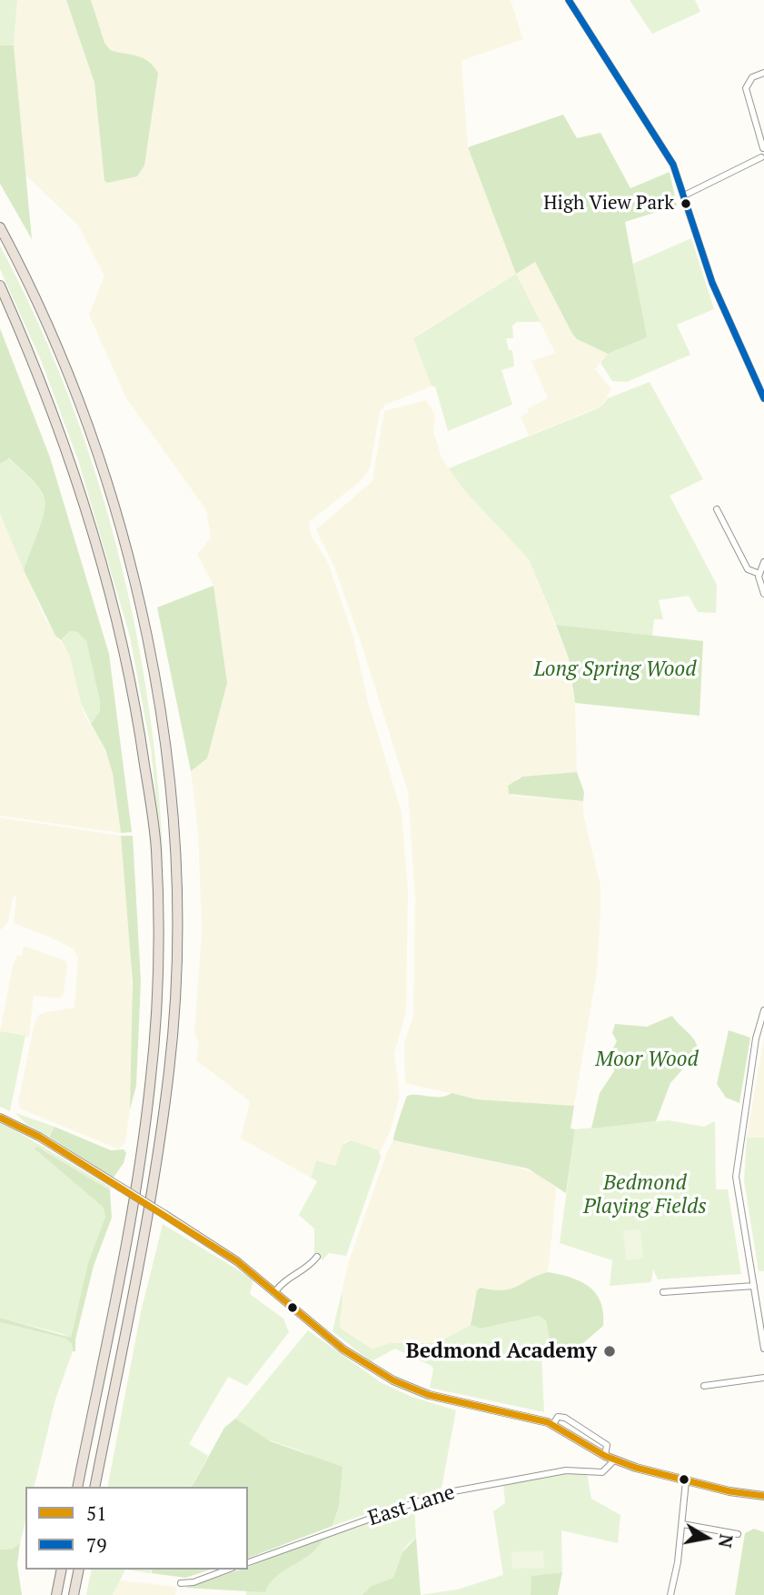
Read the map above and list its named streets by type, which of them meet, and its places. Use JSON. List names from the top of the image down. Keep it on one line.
{"streets":{"street":["East Lane"]},"parks":["Long Spring Wood","Moor Wood","Bedmond Playing Fields"],"places":["High View Park","Bedmond Academy"],"lines":["transit line 79","transit line 51"],"legend":["51","79"],"north":"right"}
